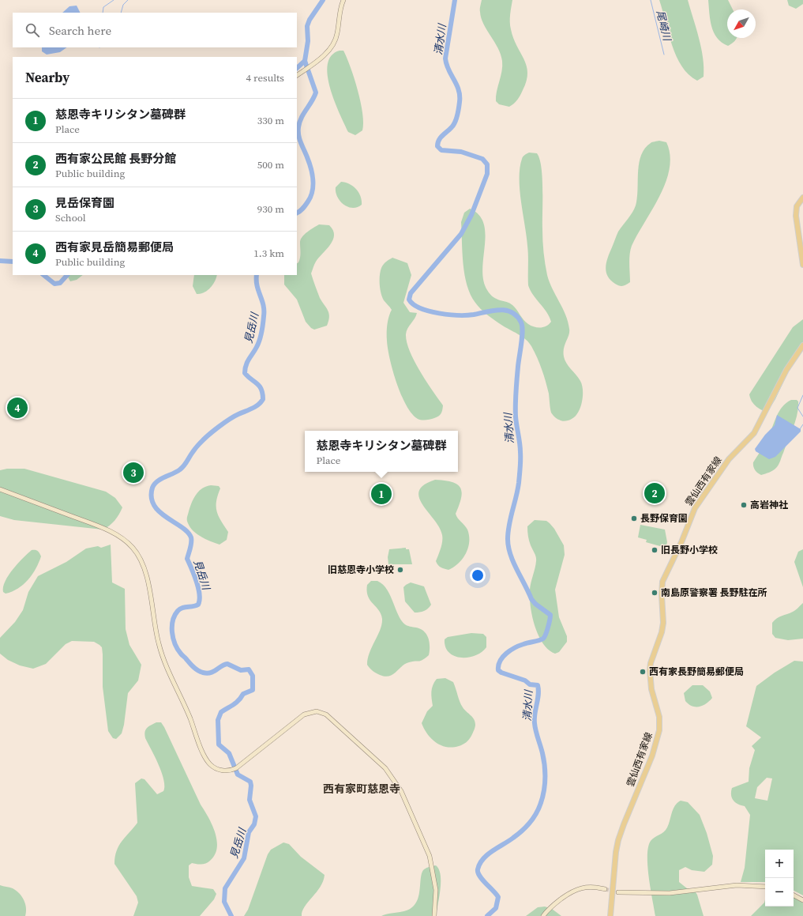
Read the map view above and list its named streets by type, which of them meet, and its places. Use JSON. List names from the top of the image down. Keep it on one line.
{"streets":{"main road":["雲仙西有家線"]},"districts":["西有家町慈恩寺"],"water":["尾崎川","清水川","見岳川"],"places":["高岩神社","長野保育園","旧長野小学校","旧慈恩寺小学校","南島原警察署 長野駐在所","西有家長野簡易郵便局"],"north":"bottom left","page":{"search":"Search here","heading":["Nearby","4 results"],"list":[{"mark":"1","name":"慈恩寺キリシタン墓碑群","note":"Place","value":"330 m"},{"mark":"2","name":"西有家公民館 長野分館","note":"Public building","value":"500 m"},{"mark":"3","name":"見岳保育園","note":"School","value":"930 m"},{"mark":"4","name":"西有家見岳簡易郵便局","note":"Public building","value":"1.3 km"}],"pins":["4","3","2","1"],"popup":["慈恩寺キリシタン墓碑群","Place"],"map_buttons":["+","−"]}}
